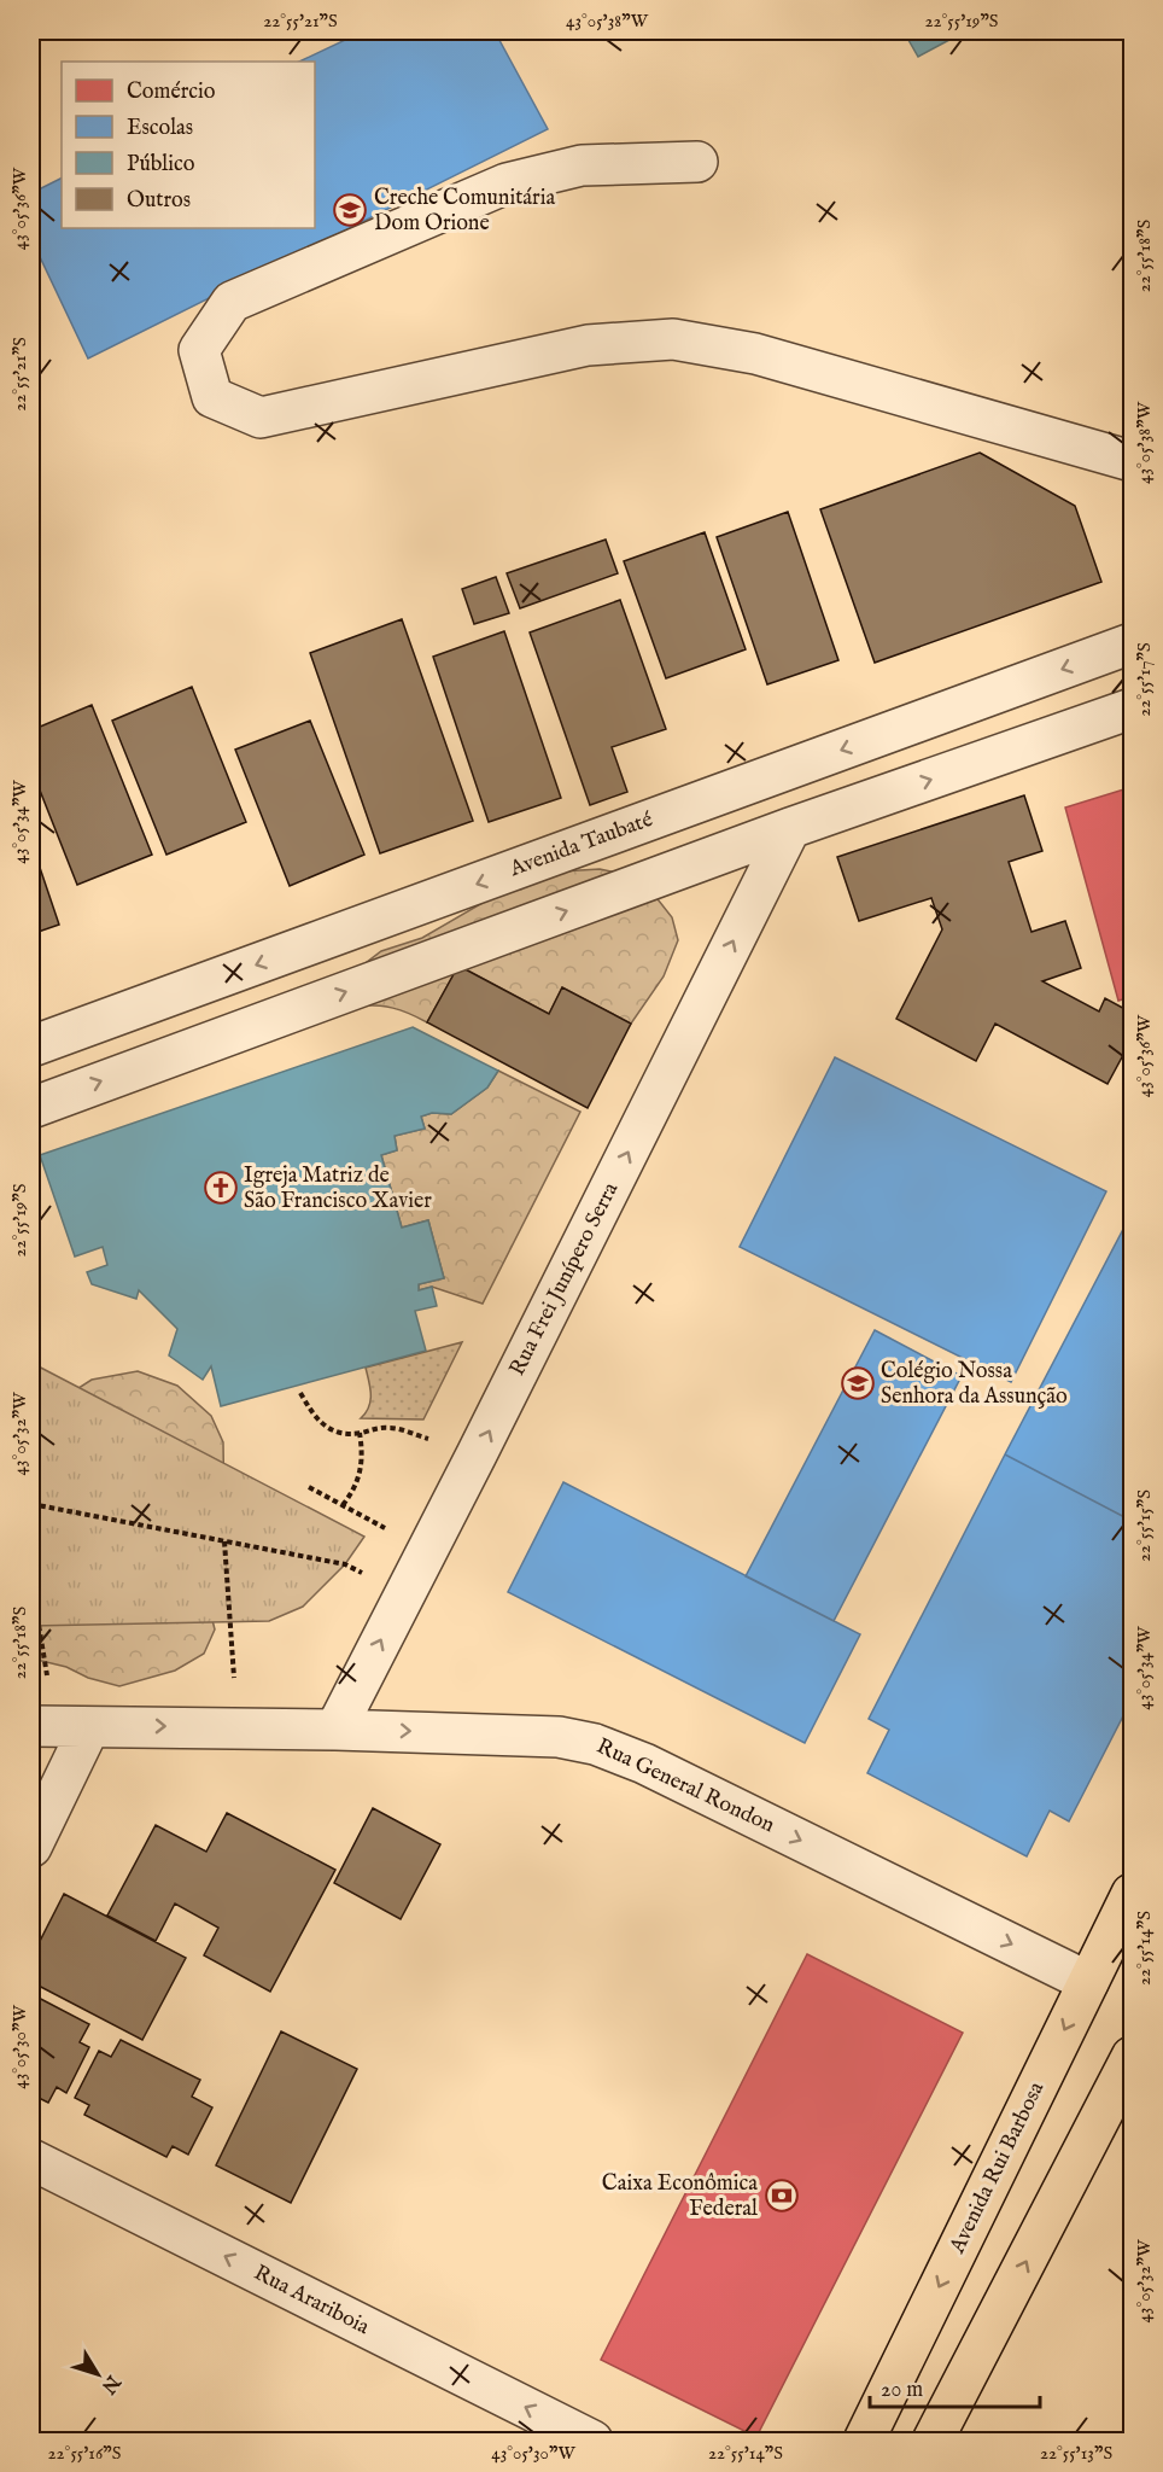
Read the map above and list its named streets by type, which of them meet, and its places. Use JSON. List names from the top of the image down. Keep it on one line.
{"streets":{"main road":["Avenida Rui Barbosa"],"street":["Avenida Taubaté","Rua Frei Junípero Serra","Rua General Rondon","Rua Arariboia"]},"crossings":[["Rua Frei Junípero Serra","Rua General Rondon"],["Rua General Rondon","Avenida Rui Barbosa"]],"one_way":["Rua Frei Junípero Serra","Rua General Rondon","Rua Arariboia"],"places":{"school or university":["Creche Comunitária Dom Orione","Colégio Nossa Senhora da Assunção"],"church":["Igreja Matriz de São Francisco Xavier"],"bank":["Caixa Econômica Federal"]},"legend":["Comércio","Escolas","Público","Outros"],"scale_bar":"20 m","north":"bottom right","coordinates":["22°55'21\"S","43°05'38\"W","22°55'19\"S","43°05'36\"W","22°55'18\"S","22°55'17\"S","43°05'34\"W","43°05'32\"W","22°55'15\"S","22°55'14\"S","43°05'30\"W","22°55'16\"S","22°55'13\"S"]}
